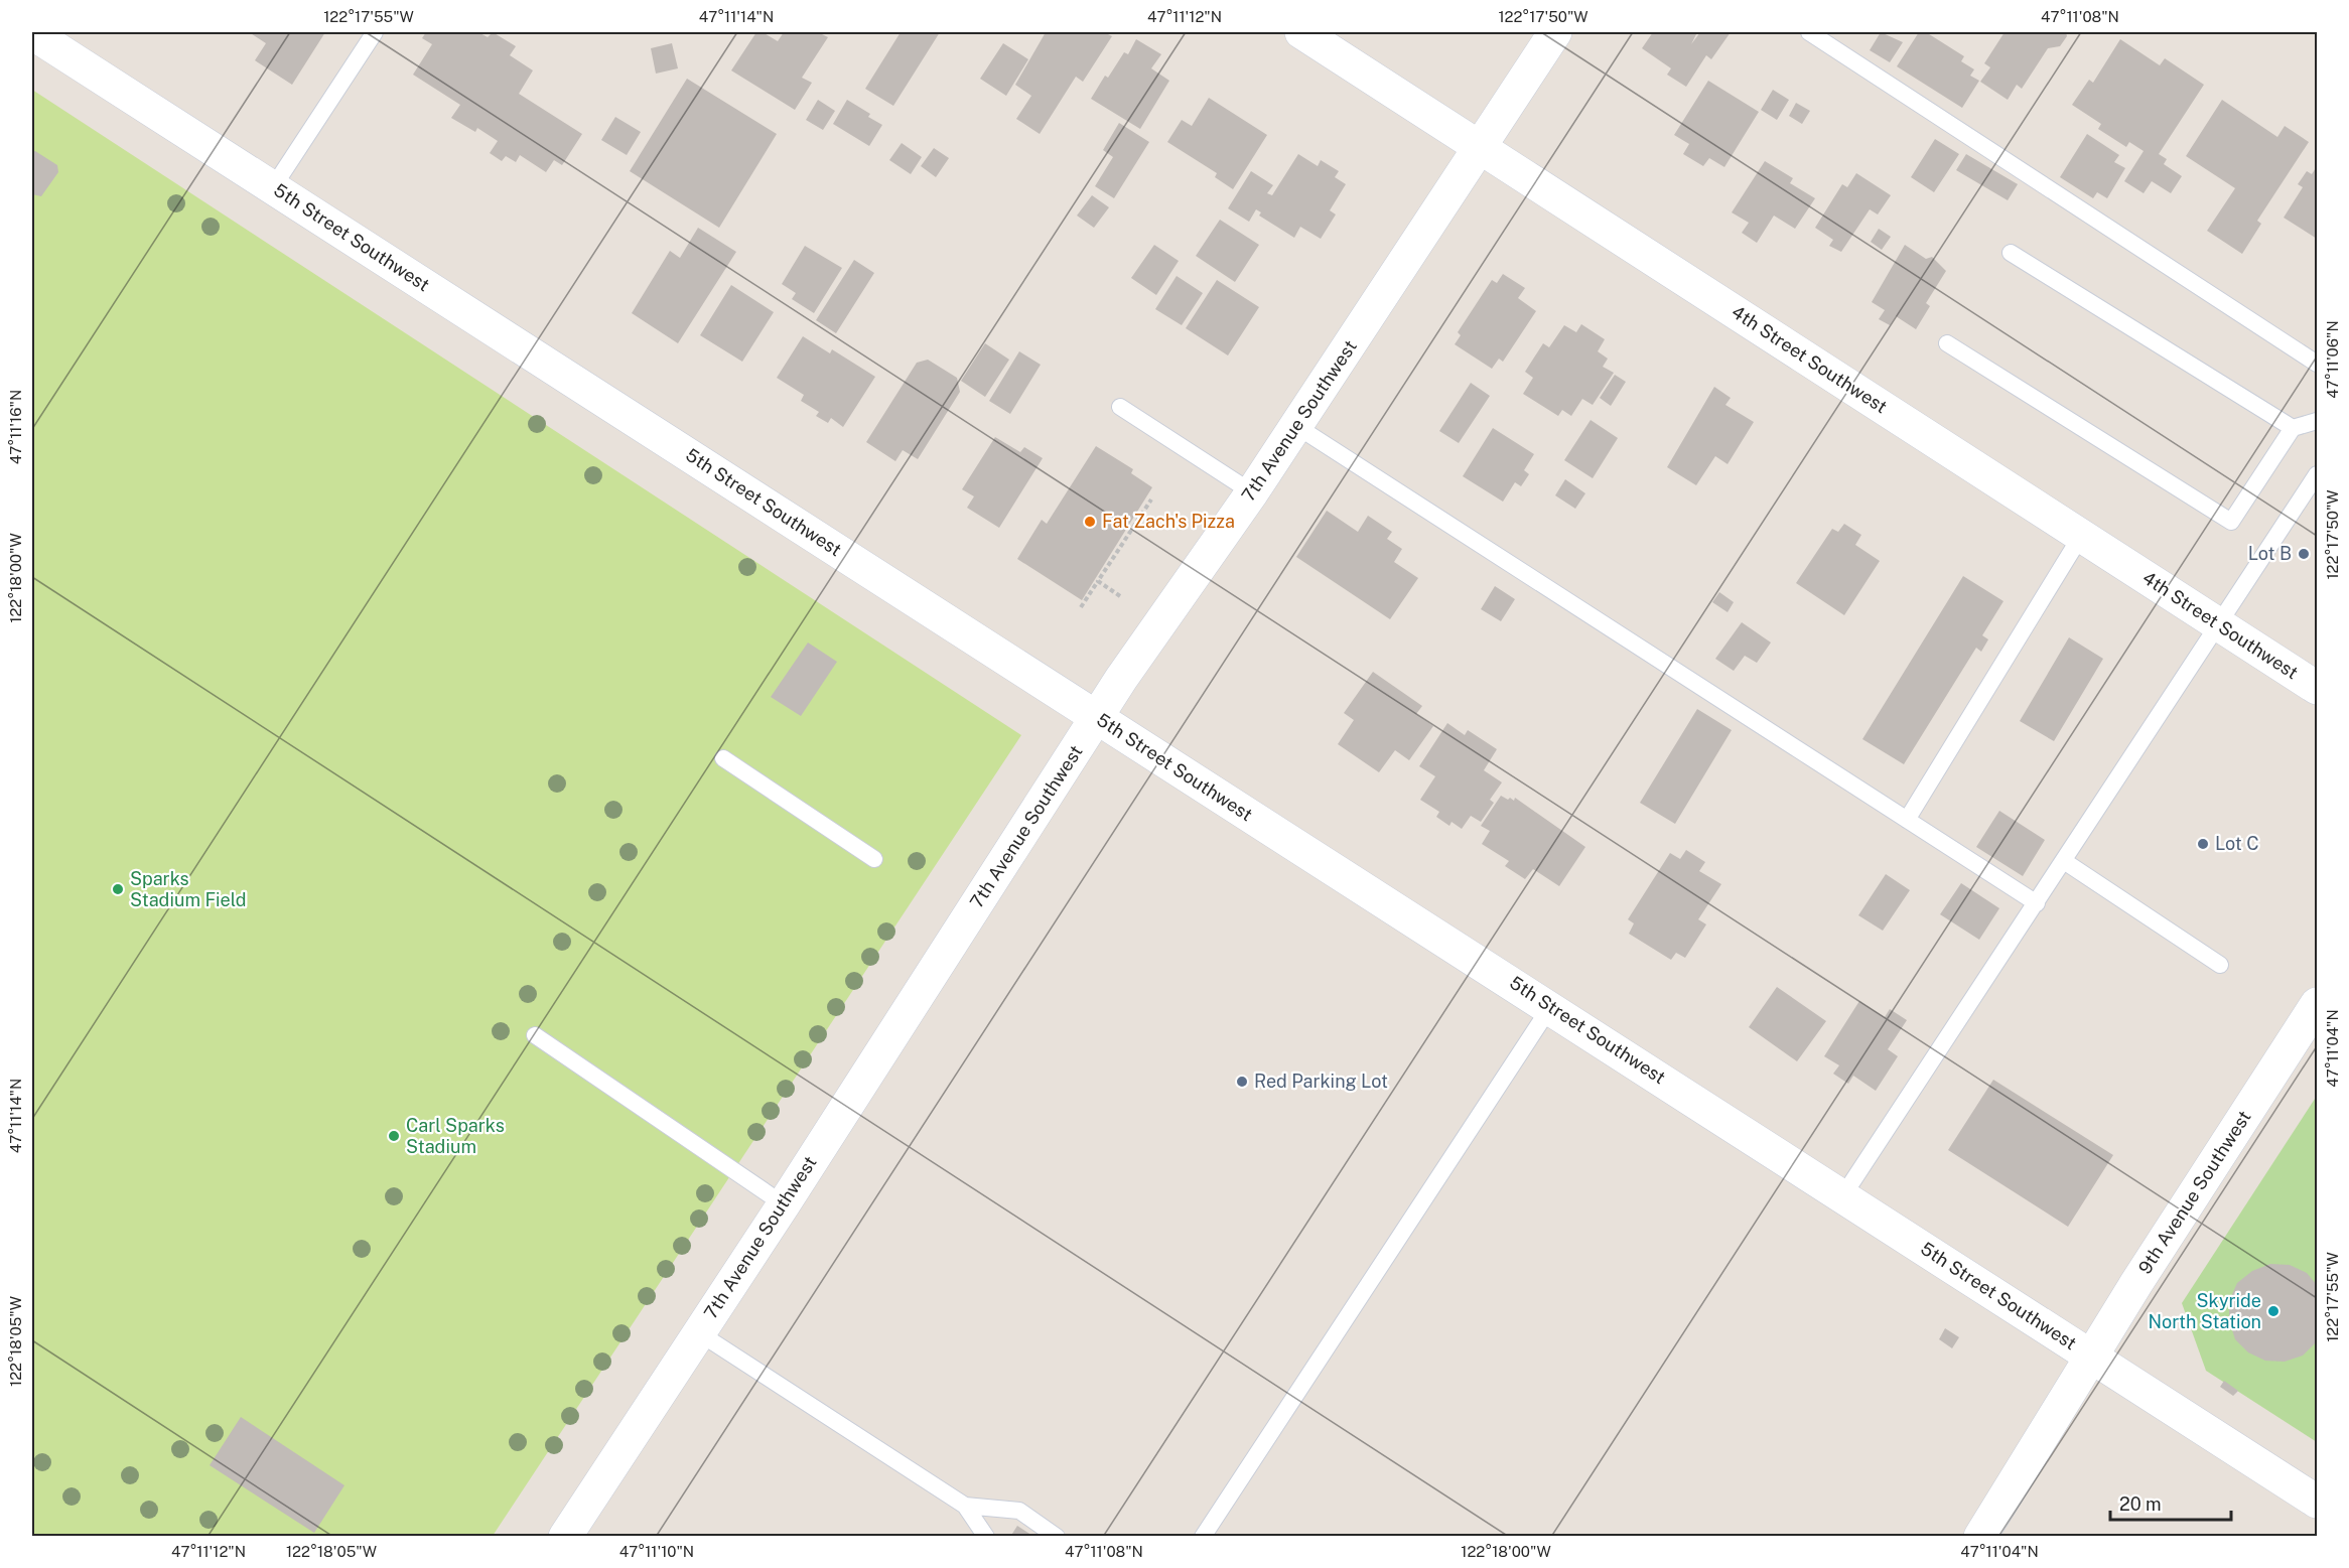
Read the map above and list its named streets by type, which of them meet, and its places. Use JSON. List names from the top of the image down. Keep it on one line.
{"streets":{"street":["5th Street Southwest","4th Street Southwest","7th Avenue Southwest","9th Avenue Southwest"]},"crossings":[["5th Street Southwest","7th Avenue Southwest"],["5th Street Southwest","9th Avenue Southwest"],["4th Street Southwest","7th Avenue Southwest"]],"places":["Fat Zach's Pizza","Lot B","Lot C","Sparks Stadium Field","Red Parking Lot","Carl Sparks Stadium","Skyride North Station"],"scale_bar":"20 m","coordinates":["122°17'55\"W","47°11'14\"N","47°11'12\"N","122°17'50\"W","47°11'08\"N","47°11'06\"N","47°11'16\"N","122°18'00\"W","47°11'04\"N","122°18'05\"W","47°11'10\"N"]}
